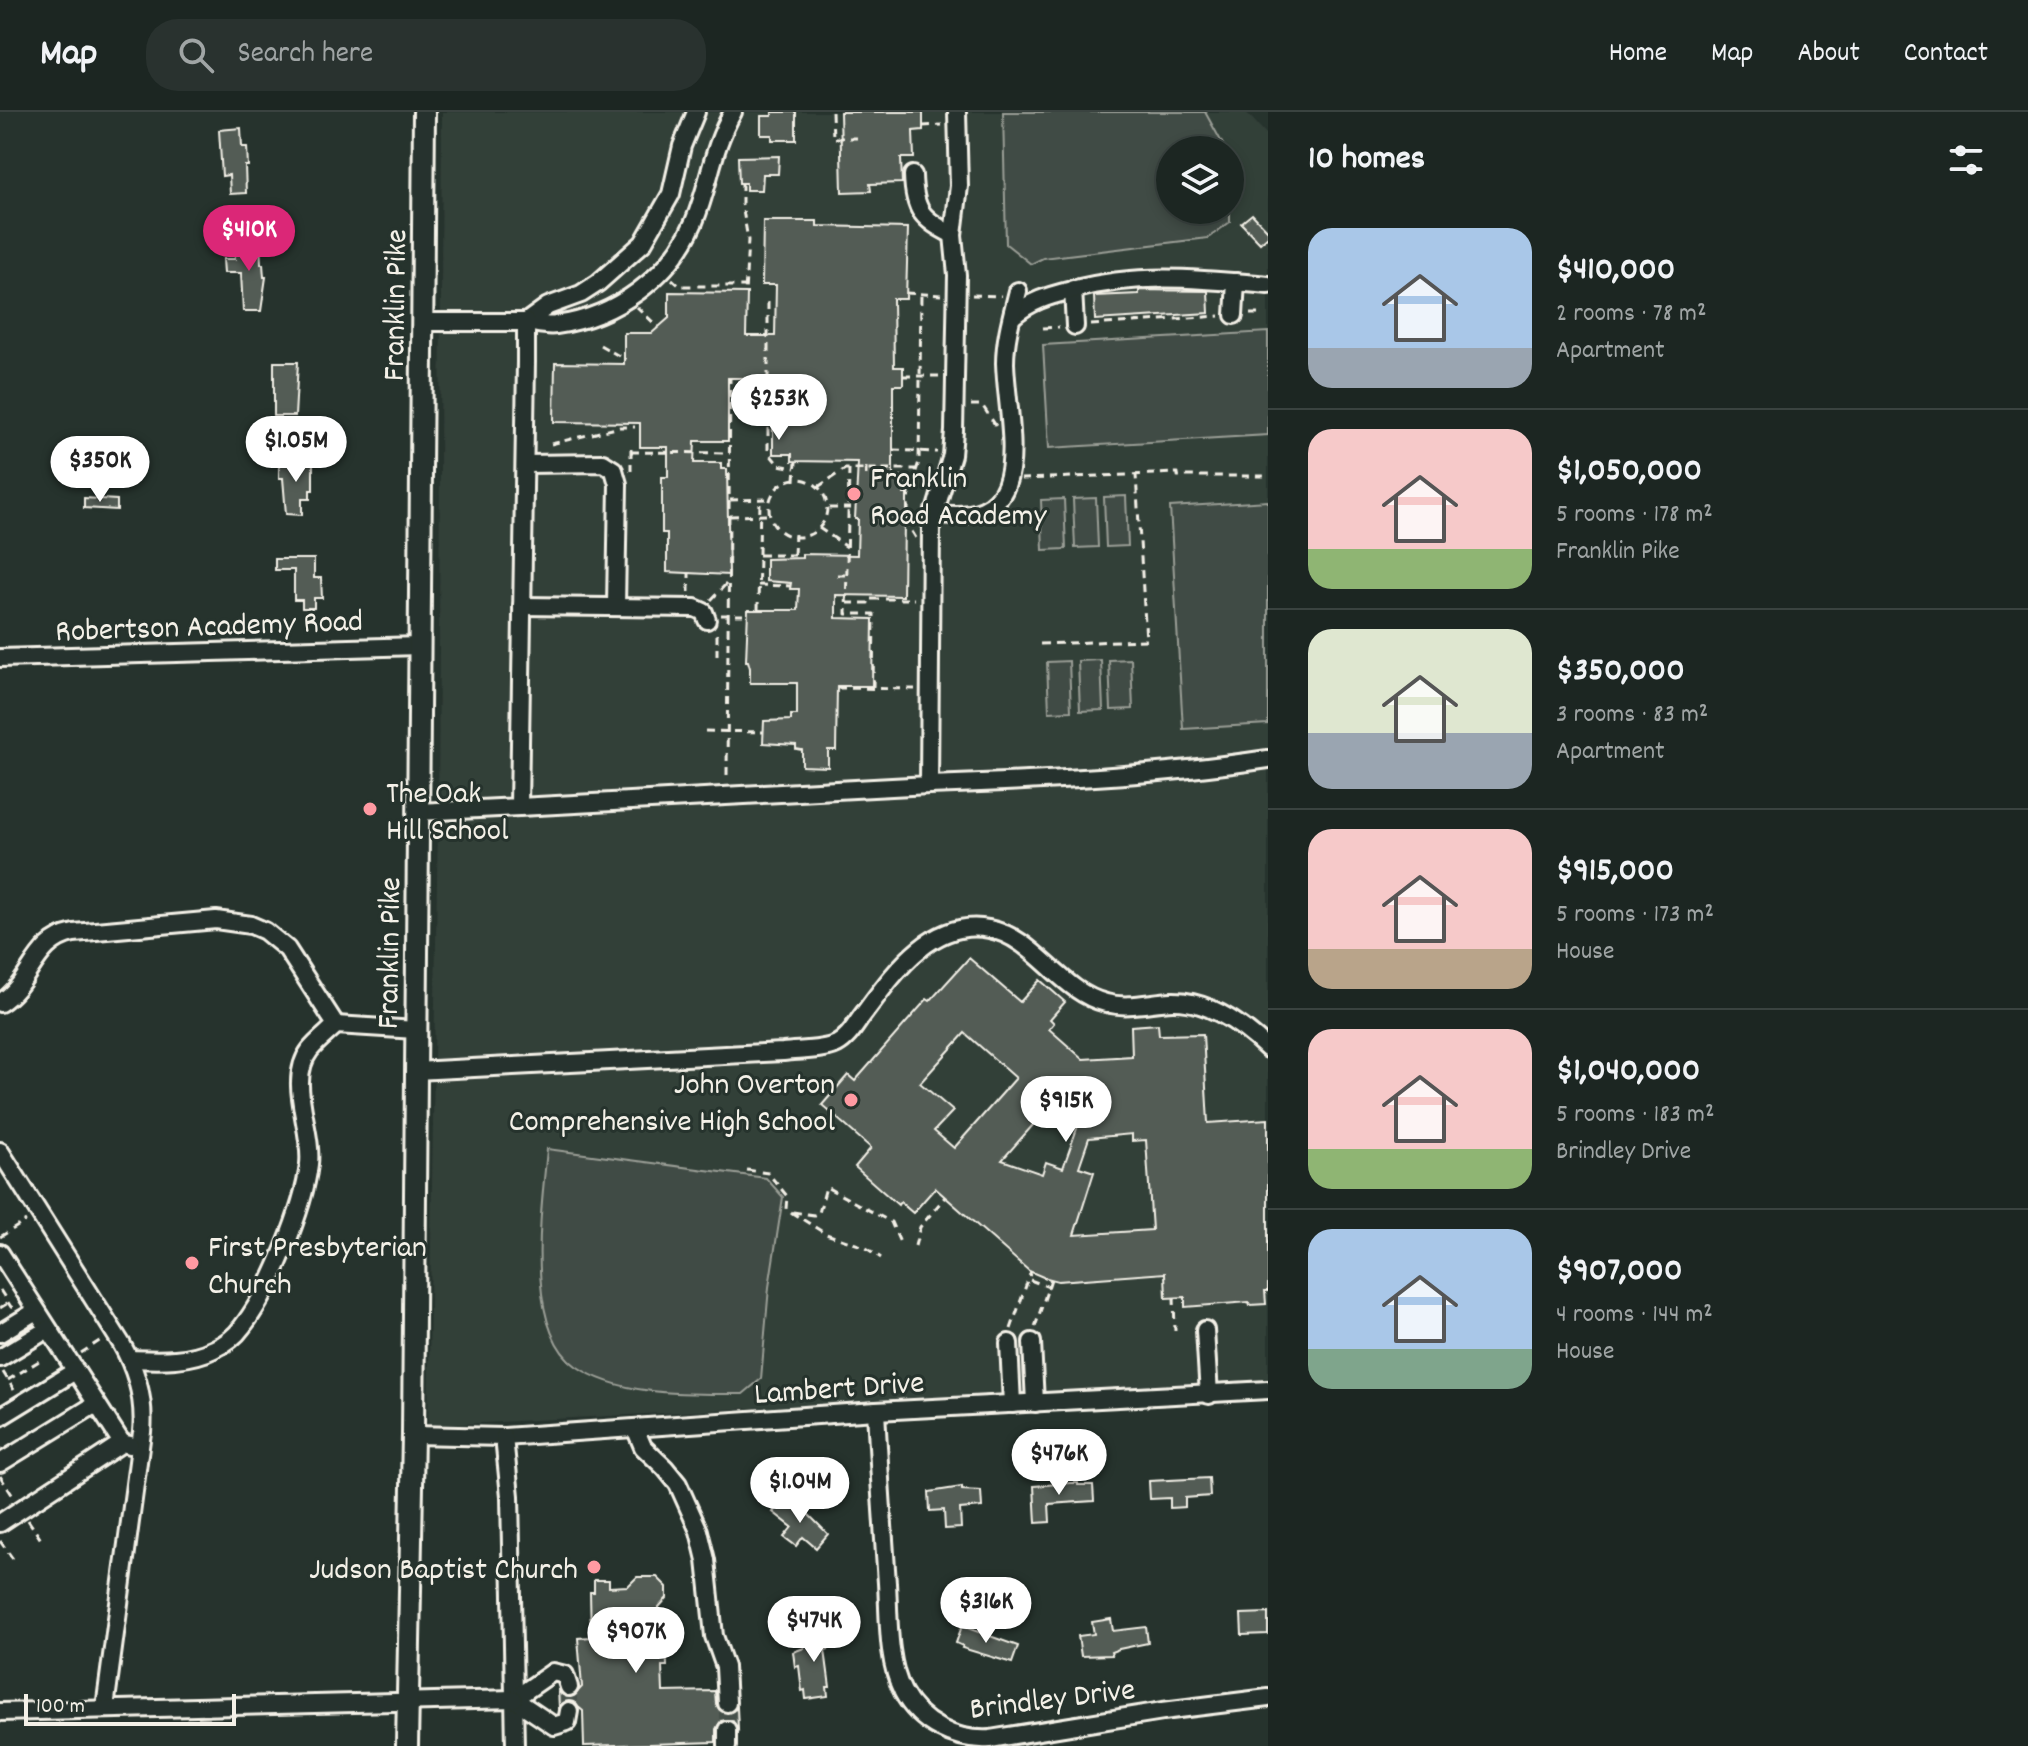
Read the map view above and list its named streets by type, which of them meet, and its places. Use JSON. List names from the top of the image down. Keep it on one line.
{"streets":{"main road":["Franklin Pike"],"street":["Robertson Academy Road","Lambert Drive","Brindley Drive"]},"crossings":[["Franklin Pike","Robertson Academy Road"],["Franklin Pike","Lambert Drive"],["Lambert Drive","Brindley Drive"]],"places":["Franklin Road Academy","The Oak Hill School","John Overton Comprehensive High School","First Presbyterian Church","Judson Baptist Church"],"scale_bar":"100 m","page":{"header":"Map","search":"Search here","nav":["Home","Map","About","Contact"],"heading":"10 homes","price":["$410K","$253K","$1.05M","$350K","$915K","$476K","$1.04M","$316K","$474K","$907K"],"list":[{"name":"$410,000","note":"2 rooms · 78 m² · Apartment"},{"name":"$1,050,000","note":"5 rooms · 178 m² · Franklin Pike"},{"name":"$350,000","note":"3 rooms · 83 m² · Apartment"},{"name":"$915,000","note":"5 rooms · 173 m² · House"},{"name":"$1,040,000","note":"5 rooms · 183 m² · Brindley Drive"},{"name":"$907,000","note":"4 rooms · 144 m² · House"}],"scale":"100 m"}}
